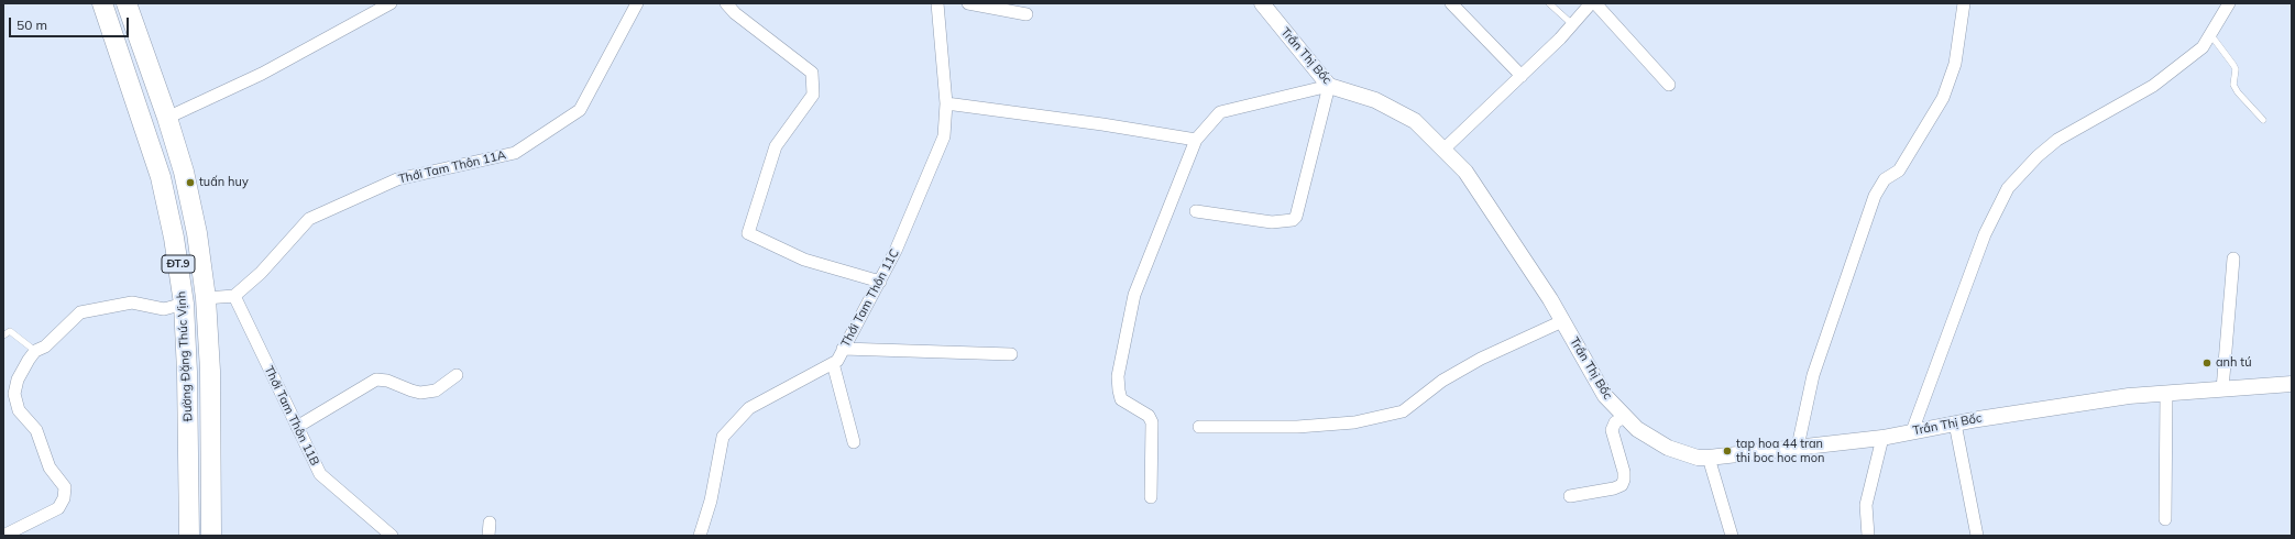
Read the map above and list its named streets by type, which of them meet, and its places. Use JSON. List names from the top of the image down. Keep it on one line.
{"streets":{"main road":["ĐT.9","Đường Đặng Thúc Vịnh"],"street":["Trần Thị Bốc","Thới Tam Thôn 11A","Thới Tam Thôn 11C","Thới Tam Thôn 11B"]},"crossings":[["Thới Tam Thôn 11A","Thới Tam Thôn 11B"]],"places":["tuấn huy","anh tú","tap hoa 44 tran thi boc hoc mon"],"scale_bar":"50 m"}
